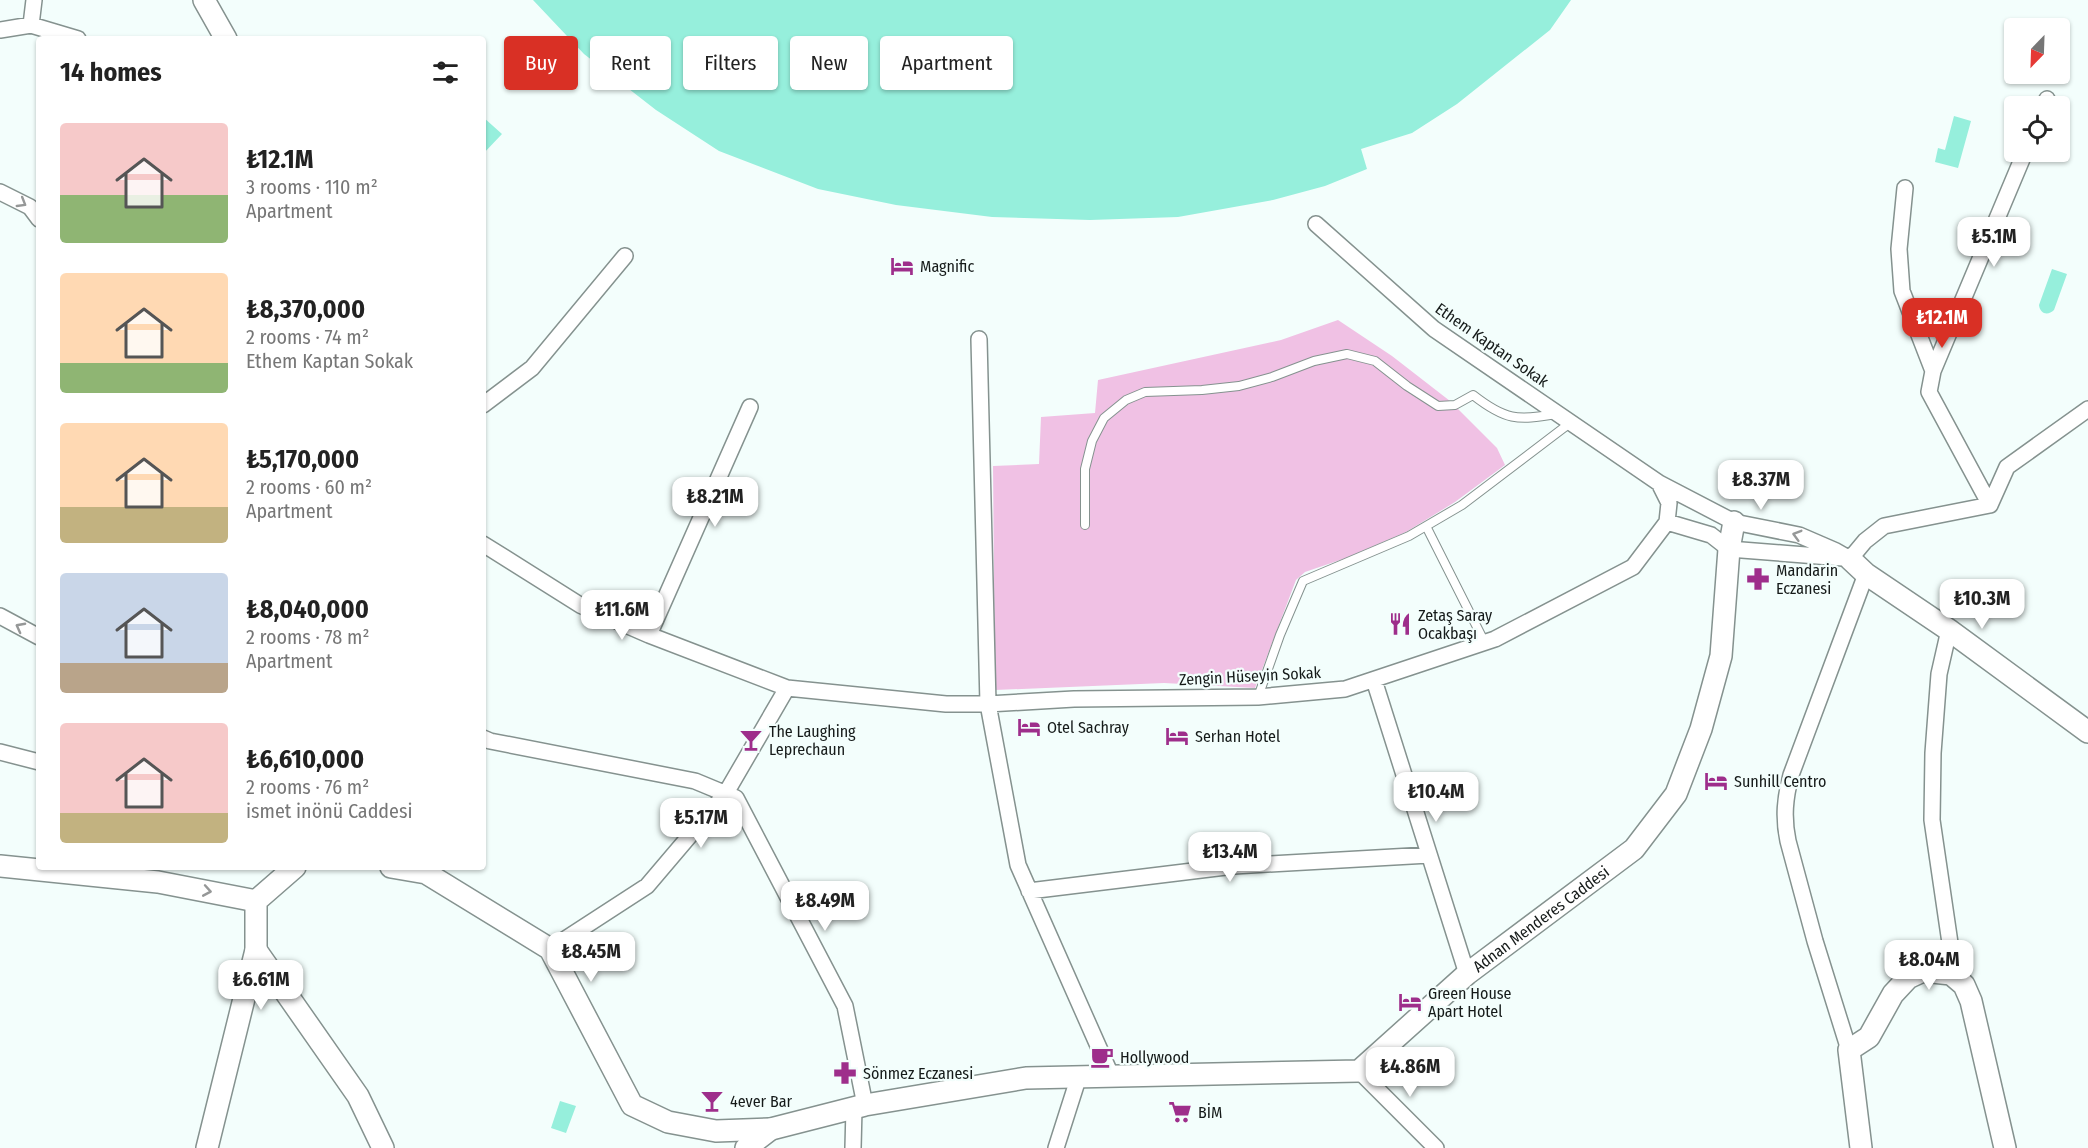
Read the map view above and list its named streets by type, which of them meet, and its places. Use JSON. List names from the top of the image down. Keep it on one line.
{"streets":{"street":["Ethem Kaptan Sokak","Zengin Hüseyin Sokak","Adnan Menderes Caddesi"]},"crossings":[["Ethem Kaptan Sokak","Adnan Menderes Caddesi"]],"places":{"hotel":["Magnific","Otel Sachray","Serhan Hotel","Sunhill Centro","Green House Apart Hotel"],"pharmacy":["Mandarin Eczanesi","Sönmez Eczanesi"],"restaurant":["Zetaş Saray Ocakbaşı"],"bar":["The Laughing Leprechaun","4ever Bar"],"cafe":["Hollywood"],"supermarket":["BİM"]},"north":"bottom left","page":{"chip":["Buy","Rent","Filters","New","Apartment"],"heading":"14 homes","list":[{"name":"₺12.1M","note":"3 rooms · 110 m² · Apartment"},{"name":"₺8,370,000","note":"2 rooms · 74 m² · Ethem Kaptan Sokak"},{"name":"₺5,170,000","note":"2 rooms · 60 m² · Apartment"},{"name":"₺8,040,000","note":"2 rooms · 78 m² · Apartment"},{"name":"₺6,610,000","note":"2 rooms · 76 m² · ismet inönü Caddesi"}],"price":["₺5.1M","₺12.1M","₺8.37M","₺8.21M","₺10.3M","₺11.6M","₺10.4M","₺5.17M","₺13.4M","₺8.49M","₺8.45M","₺8.04M","₺6.61M","₺4.86M"]}}
